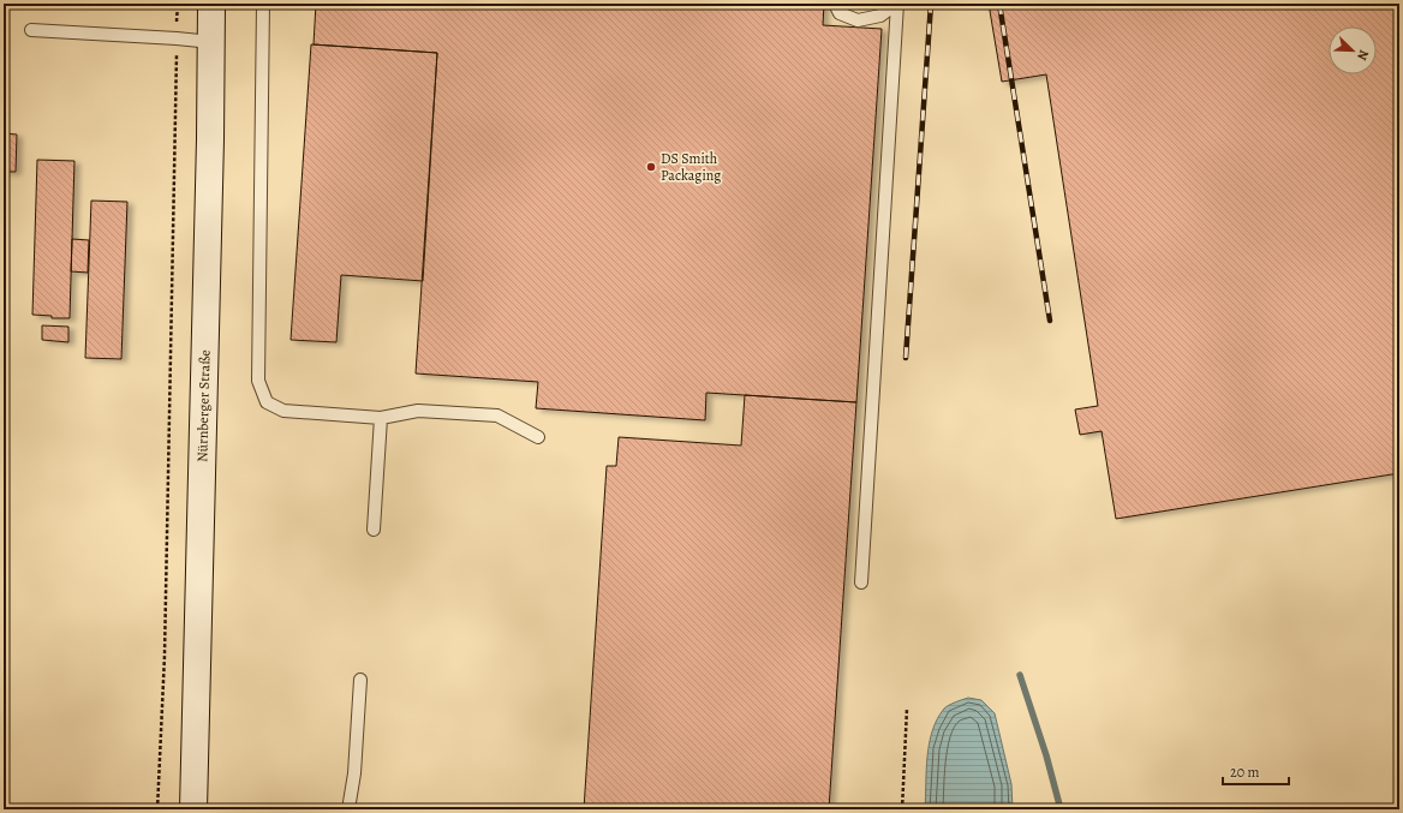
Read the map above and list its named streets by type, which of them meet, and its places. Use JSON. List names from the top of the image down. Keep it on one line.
{"streets":{"main road":["Nürnberger Straße"]},"places":["DS Smith Packaging"],"scale_bar":"20 m","north":"bottom right"}
